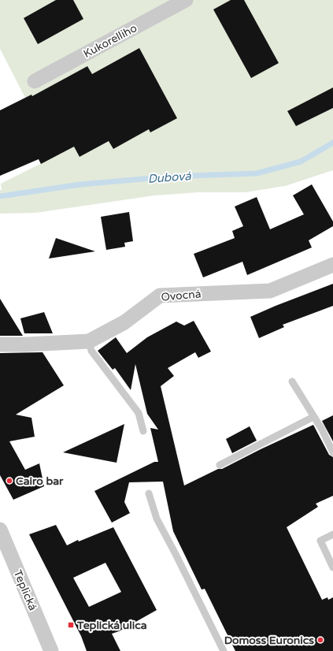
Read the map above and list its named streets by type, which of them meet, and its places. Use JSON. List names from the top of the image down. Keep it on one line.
{"streets":{"street":["Kukorelliho","Ovocná","Teplická"]},"water":["Dubová"],"places":{"other":["Cairo bar","Domoss Euronics"],"transit":["Teplická ulica"]}}
